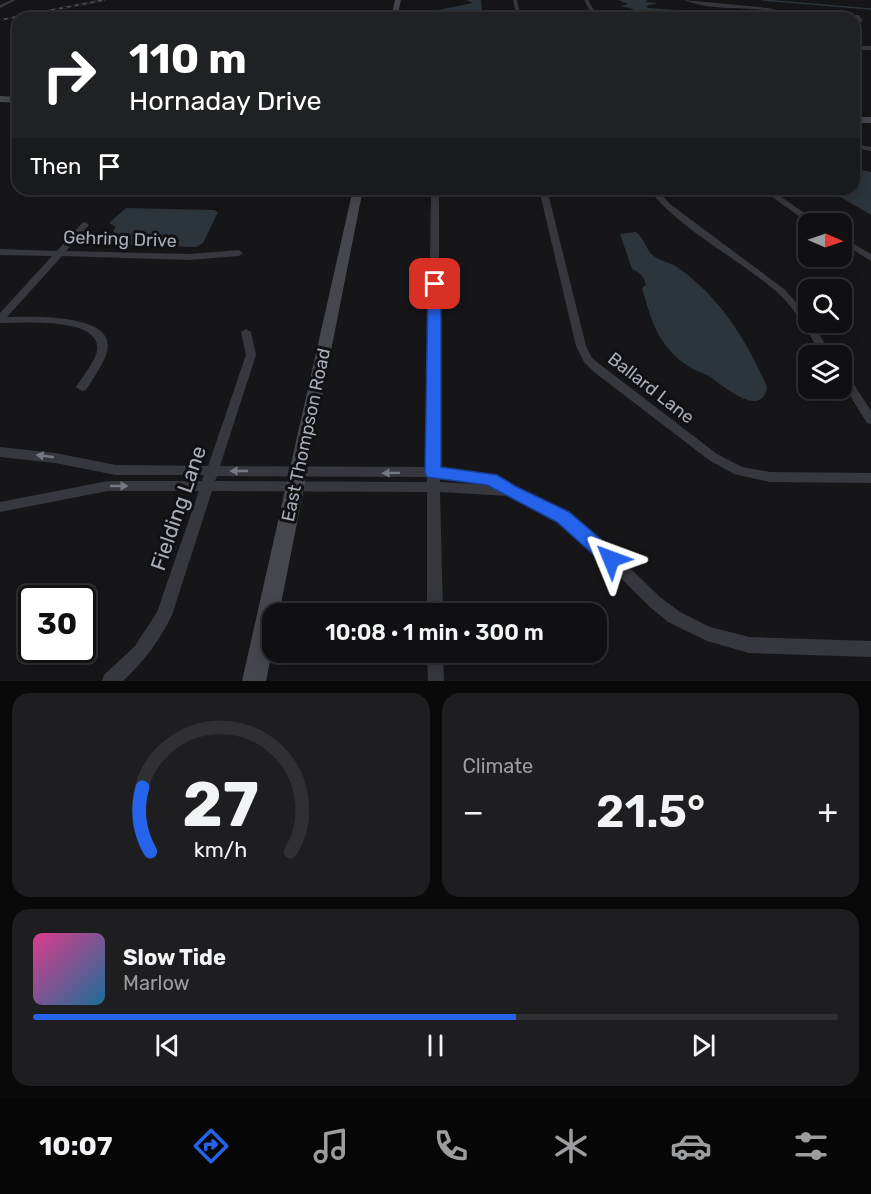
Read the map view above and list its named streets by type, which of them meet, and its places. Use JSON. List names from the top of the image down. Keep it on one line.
{"streets":{"main road":["East Thompson Road"],"street":["Gehring Drive","Ballard Lane","Fielding Lane"]},"north":"right","page":{"turn":["110 m","Hornaday Drive"],"then":"Then","limit":"30","trip":"10:08 · 1 min · 300 m","tile":"Climate","heat":["−","21.5°","+"],"song":["Slow Tide","Marlow"],"tabs":"10:07","gauge":["27","km/h"]}}
